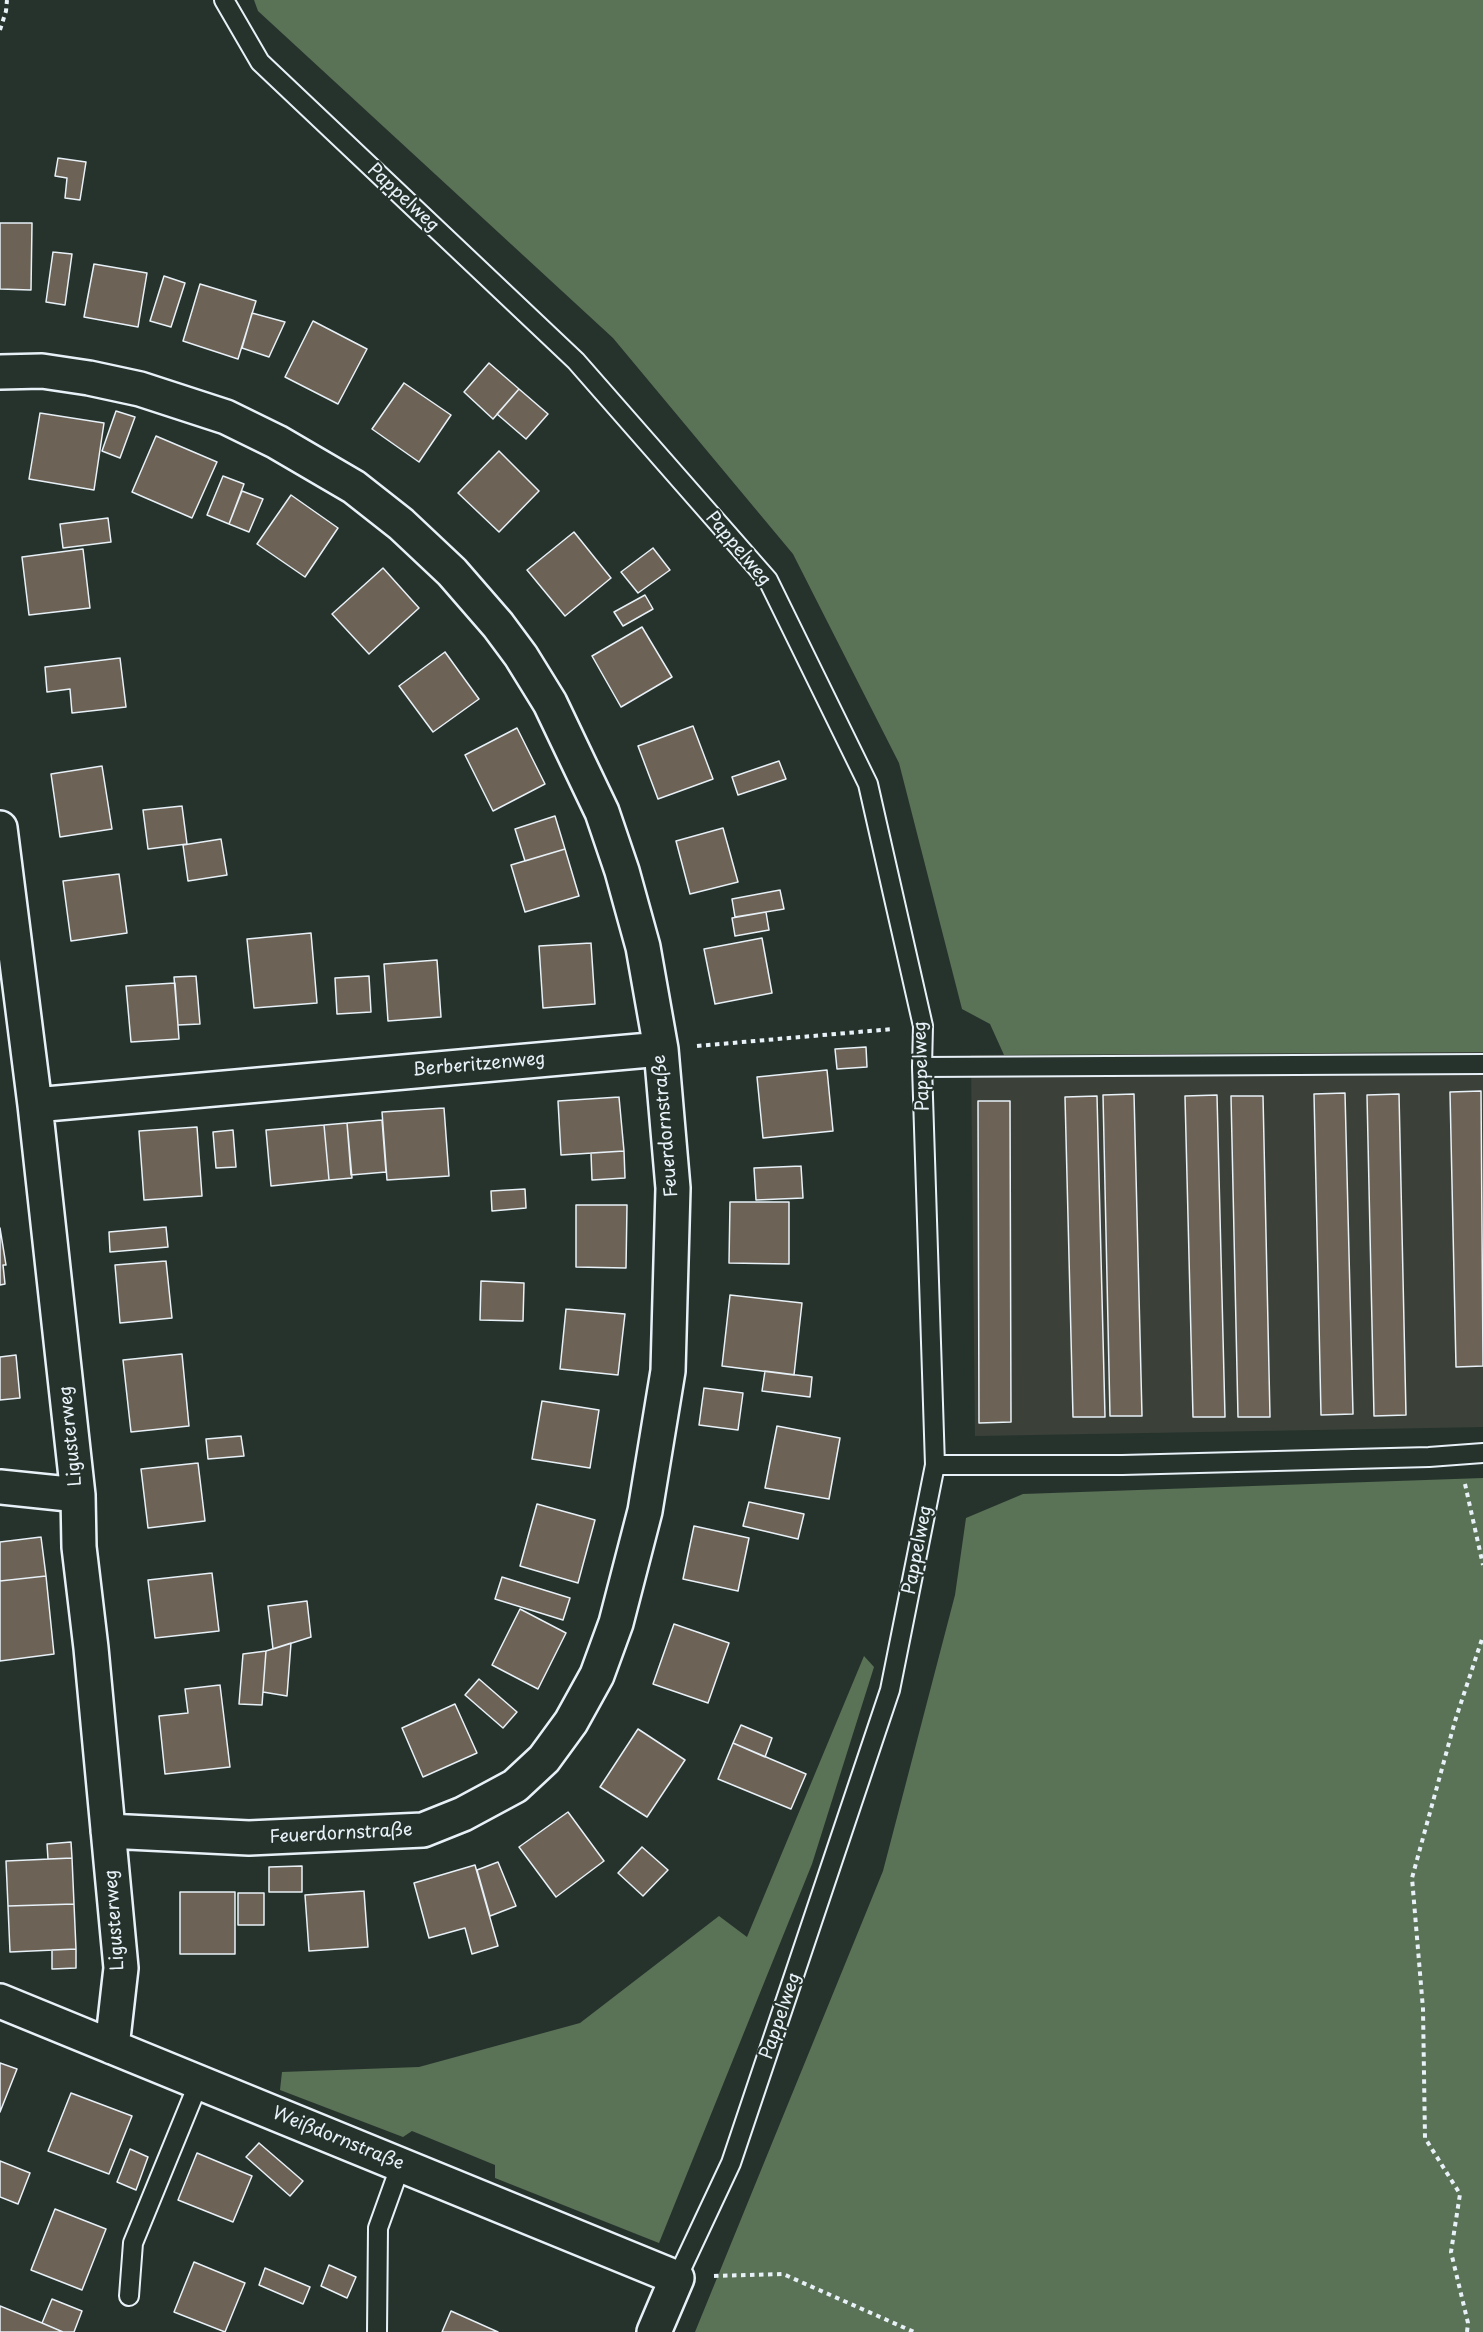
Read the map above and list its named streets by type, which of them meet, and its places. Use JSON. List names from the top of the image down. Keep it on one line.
{"streets":{"street":["Pappelweg","Berberitzenweg","Feuerdornstraße","Ligusterweg","Weißdornstraße"]},"crossings":[["Pappelweg","Weißdornstraße"],["Berberitzenweg","Feuerdornstraße"],["Berberitzenweg","Ligusterweg"],["Feuerdornstraße","Ligusterweg"],["Ligusterweg","Weißdornstraße"]]}
